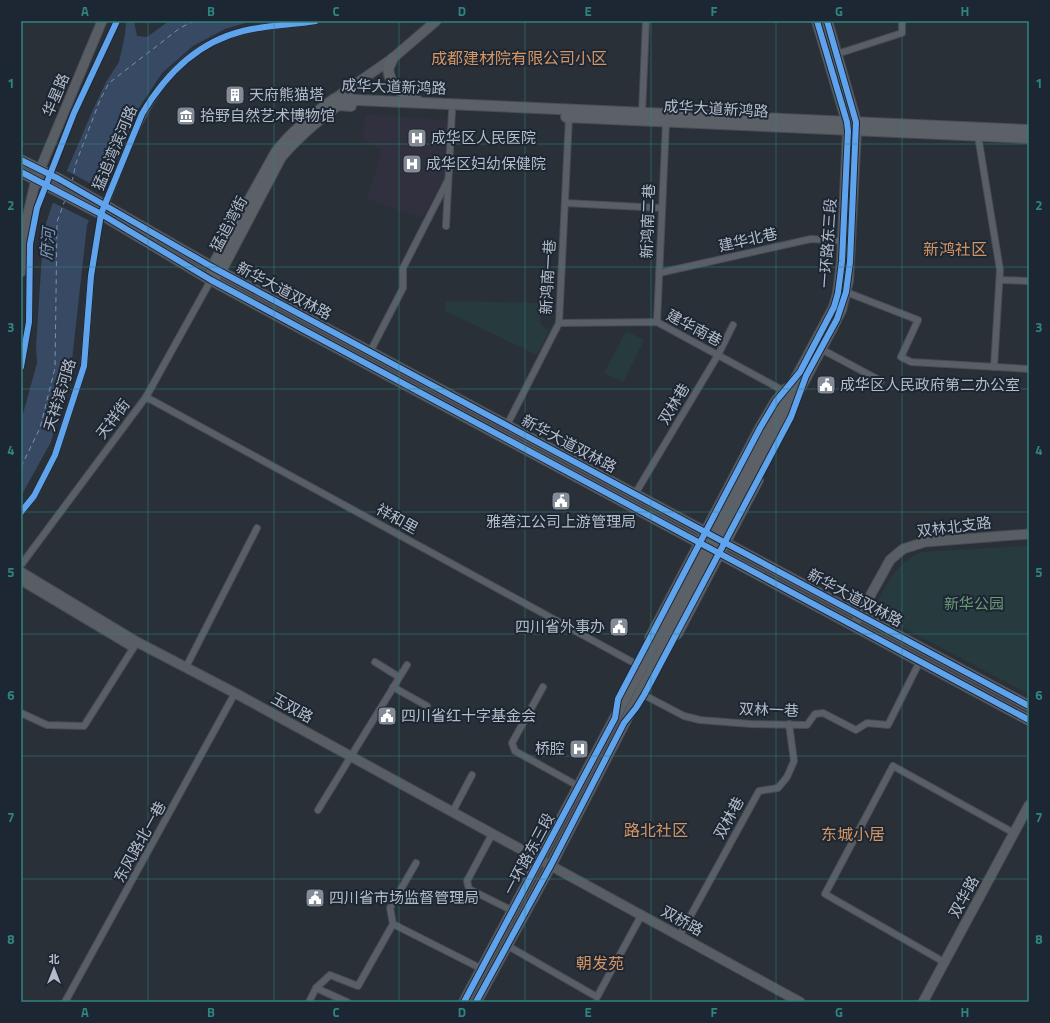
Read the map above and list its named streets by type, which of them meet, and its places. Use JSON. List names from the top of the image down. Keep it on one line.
{"streets":{"main road":["成华大道新鸿路","华星路","猛追湾街","一环路东三段","新华大道双林路","双林北支路","玉双路","双华路","双桥路"],"street":["猛追湾滨河路","新鸿南二巷","建华北巷","新鸿南一巷","建华南巷","天祥滨河路","双林巷","天祥街","祥和里","双林一巷","东风路北一巷"]},"crossings":[["成华大道新鸿路","新鸿南二巷"],["成华大道新鸿路","猛追湾街"],["成华大道新鸿路","一环路东三段"],["成华大道新鸿路","新鸿南一巷"],["猛追湾滨河路","新华大道双林路"],["新鸿南二巷","建华北巷"],["新鸿南二巷","建华南巷"],["猛追湾街","新华大道双林路"],["猛追湾街","天祥街"],["建华北巷","一环路东三段"],["一环路东三段","玉双路"],["一环路东三段","双桥路"],["新鸿南一巷","新华大道双林路"],["新鸿南一巷","建华南巷"],["新华大道双林路","双林巷"],["新华大道双林路","天祥街"],["新华大道双林路","双林北支路"],["新华大道双林路","双林一巷"],["建华南巷","双林巷"],["双林巷","双林一巷"],["双林巷","双桥路"],["天祥街","祥和里"],["玉双路","东风路北一巷"],["玉双路","双桥路"]],"districts":["成都建材院有限公司小区","新鸿社区","路北社区","东城小居","朝发苑"],"water":["府河"],"parks":["新华公园"],"places":{"building":["天府熊猫塔"],"museum":["拾野自然艺术博物馆"],"hospital":["成华区人民医院","成华区妇幼保健院","桥腔"],"public building":["成华区人民政府第二办公室","雅砻江公司上游管理局","四川省外事办","四川省红十字基金会","四川省市场监督管理局"]},"north":"top","grid":{"columns":["A","B","C","D","E","F","G","H"],"rows":["1","2","3","4","5","6","7","8"]}}
